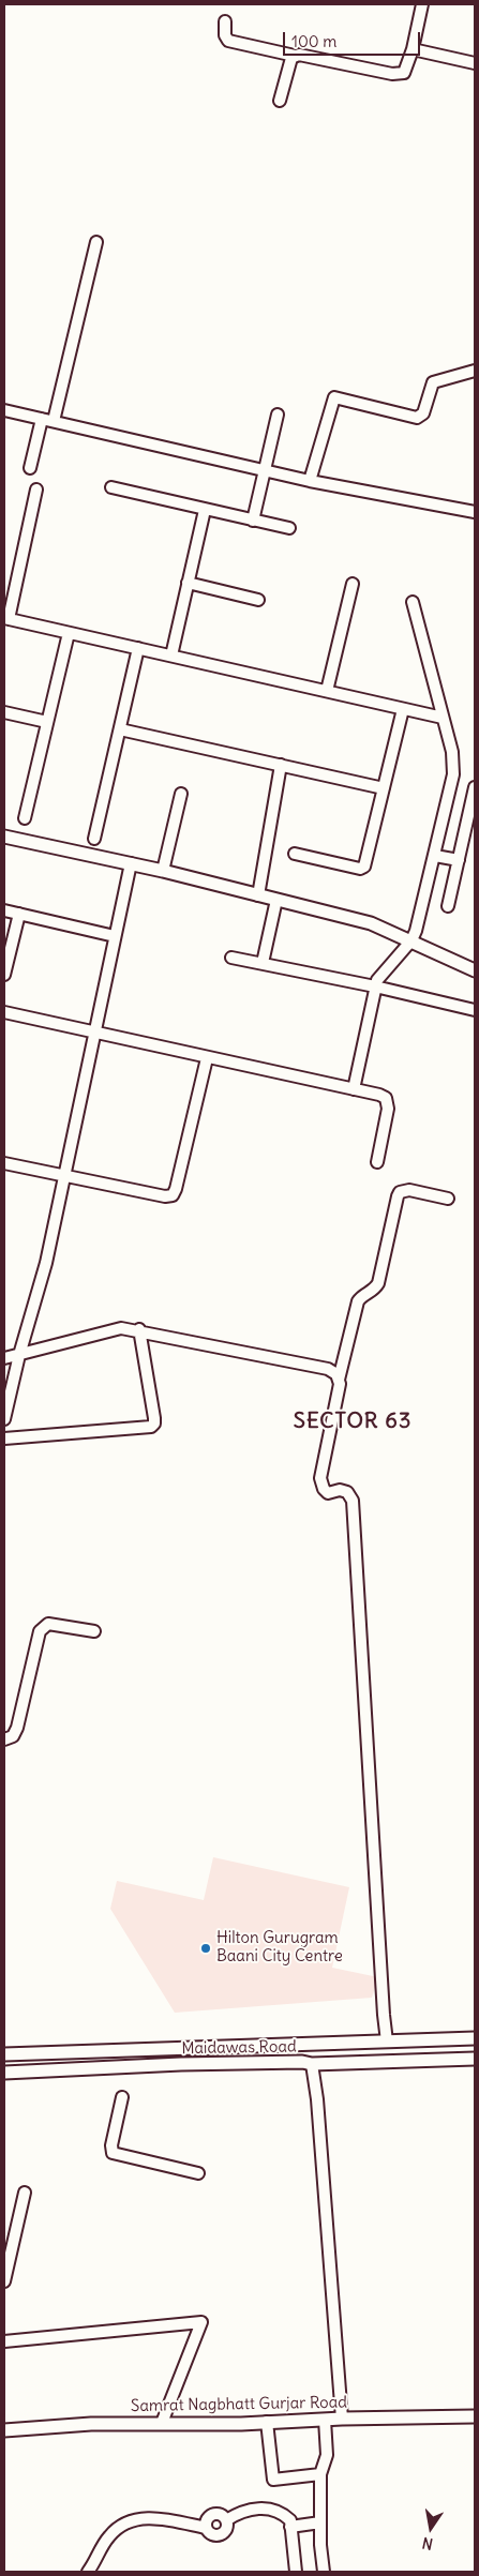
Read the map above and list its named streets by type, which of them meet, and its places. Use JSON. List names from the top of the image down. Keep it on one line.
{"streets":{"street":["Maidawas Road","Samrat Nagbhatt Gurjar Road"]},"districts":["SECTOR 63"],"places":["Hilton Gurugram Baani City Centre"],"scale_bar":"100 m","north":"bottom"}
